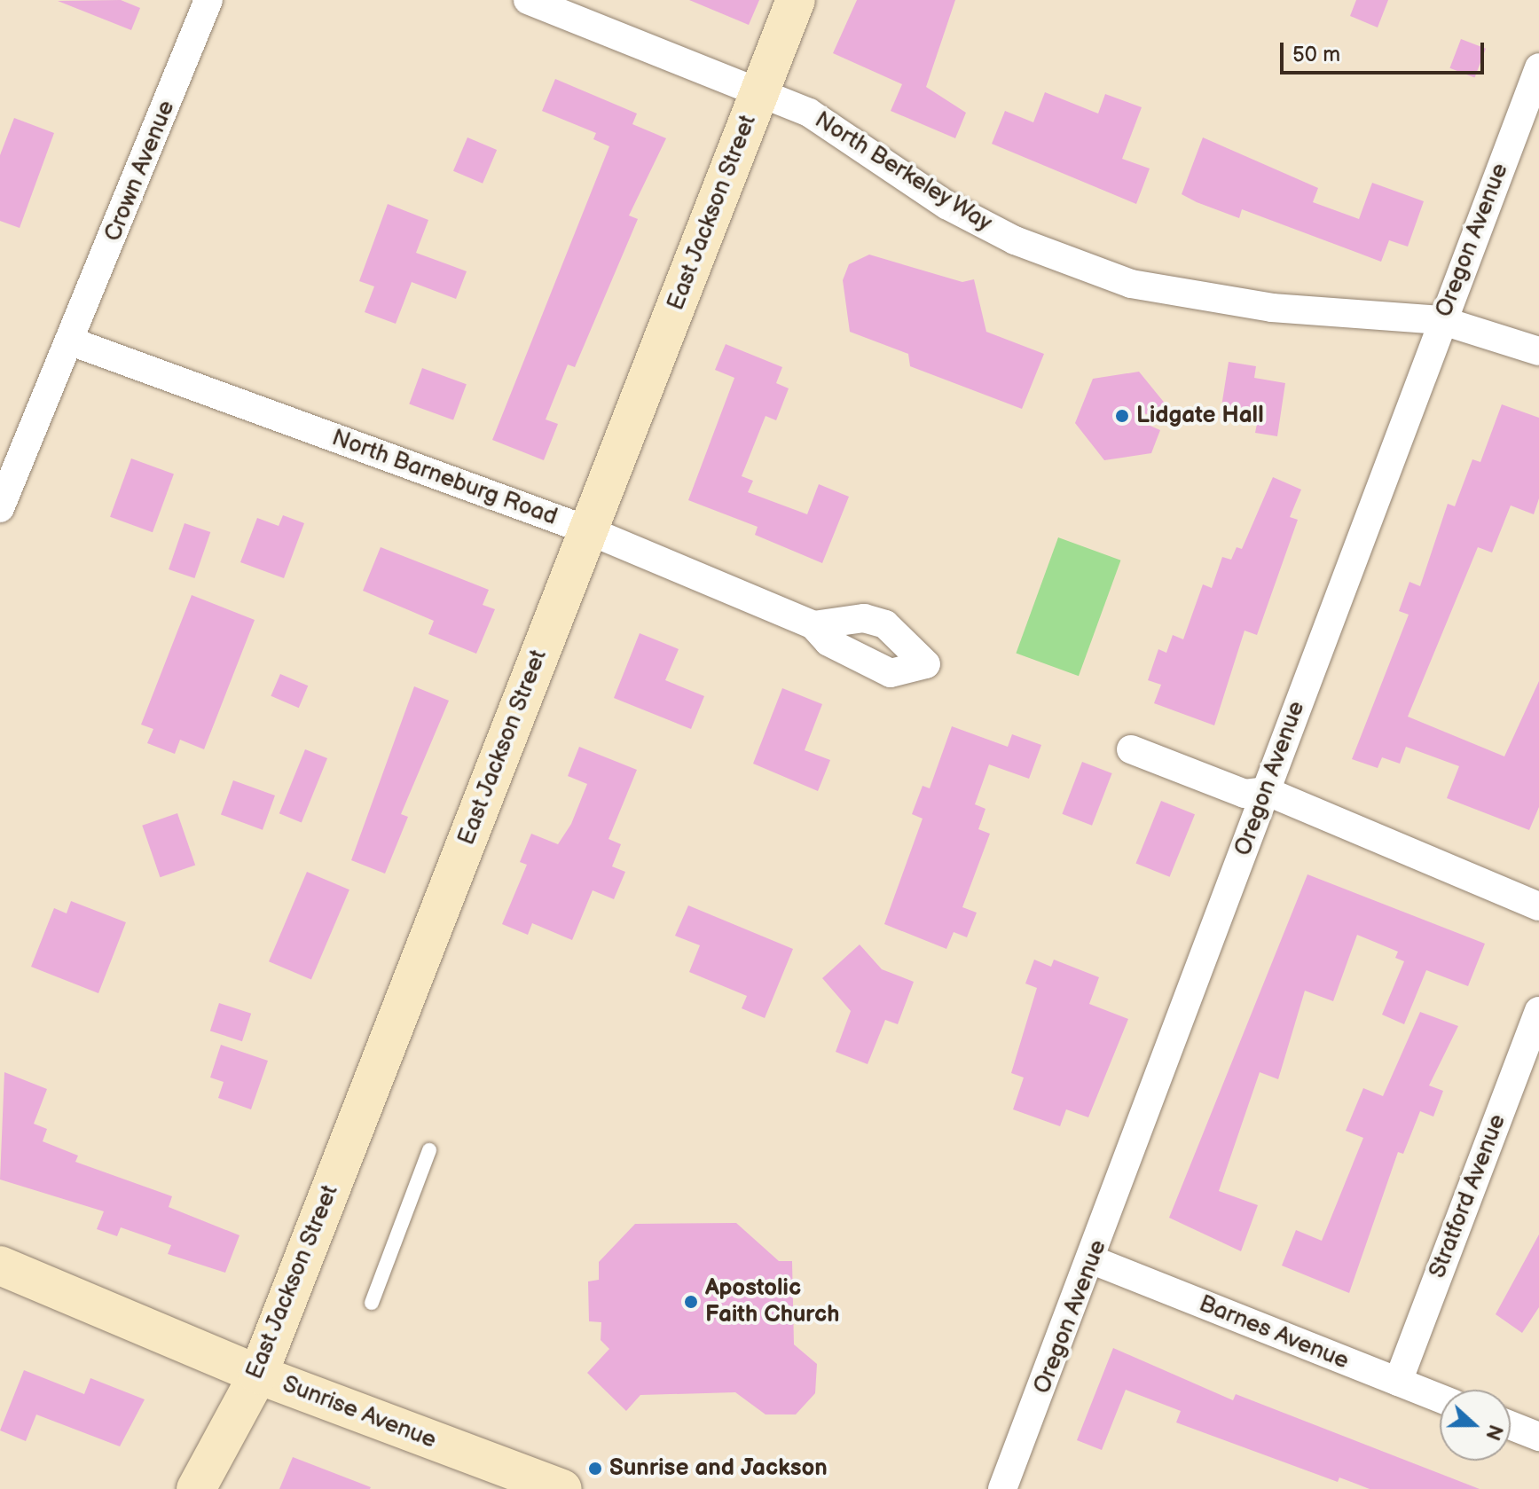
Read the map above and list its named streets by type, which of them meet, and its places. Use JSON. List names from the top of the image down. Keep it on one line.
{"streets":{"street":["Crown Avenue","North Berkeley Way","East Jackson Street","Oregon Avenue","North Barneburg Road","Stratford Avenue","Barnes Avenue","Sunrise Avenue"]},"crossings":[["Crown Avenue","North Barneburg Road"],["North Berkeley Way","East Jackson Street"],["North Berkeley Way","Oregon Avenue"],["East Jackson Street","North Barneburg Road"],["East Jackson Street","Sunrise Avenue"],["Oregon Avenue","Barnes Avenue"],["Stratford Avenue","Barnes Avenue"]],"places":["Lidgate Hall","Apostolic Faith Church","Sunrise and Jackson"],"scale_bar":"50 m","north":"right"}
